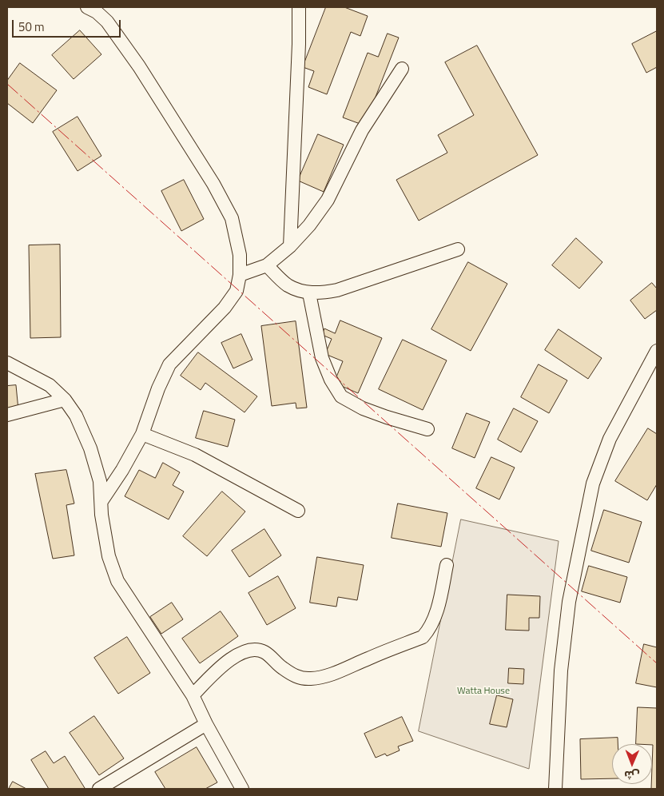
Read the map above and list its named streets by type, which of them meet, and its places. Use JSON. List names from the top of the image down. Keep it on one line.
{"parks":["Watta House"],"scale_bar":"50 m","north":"bottom"}
